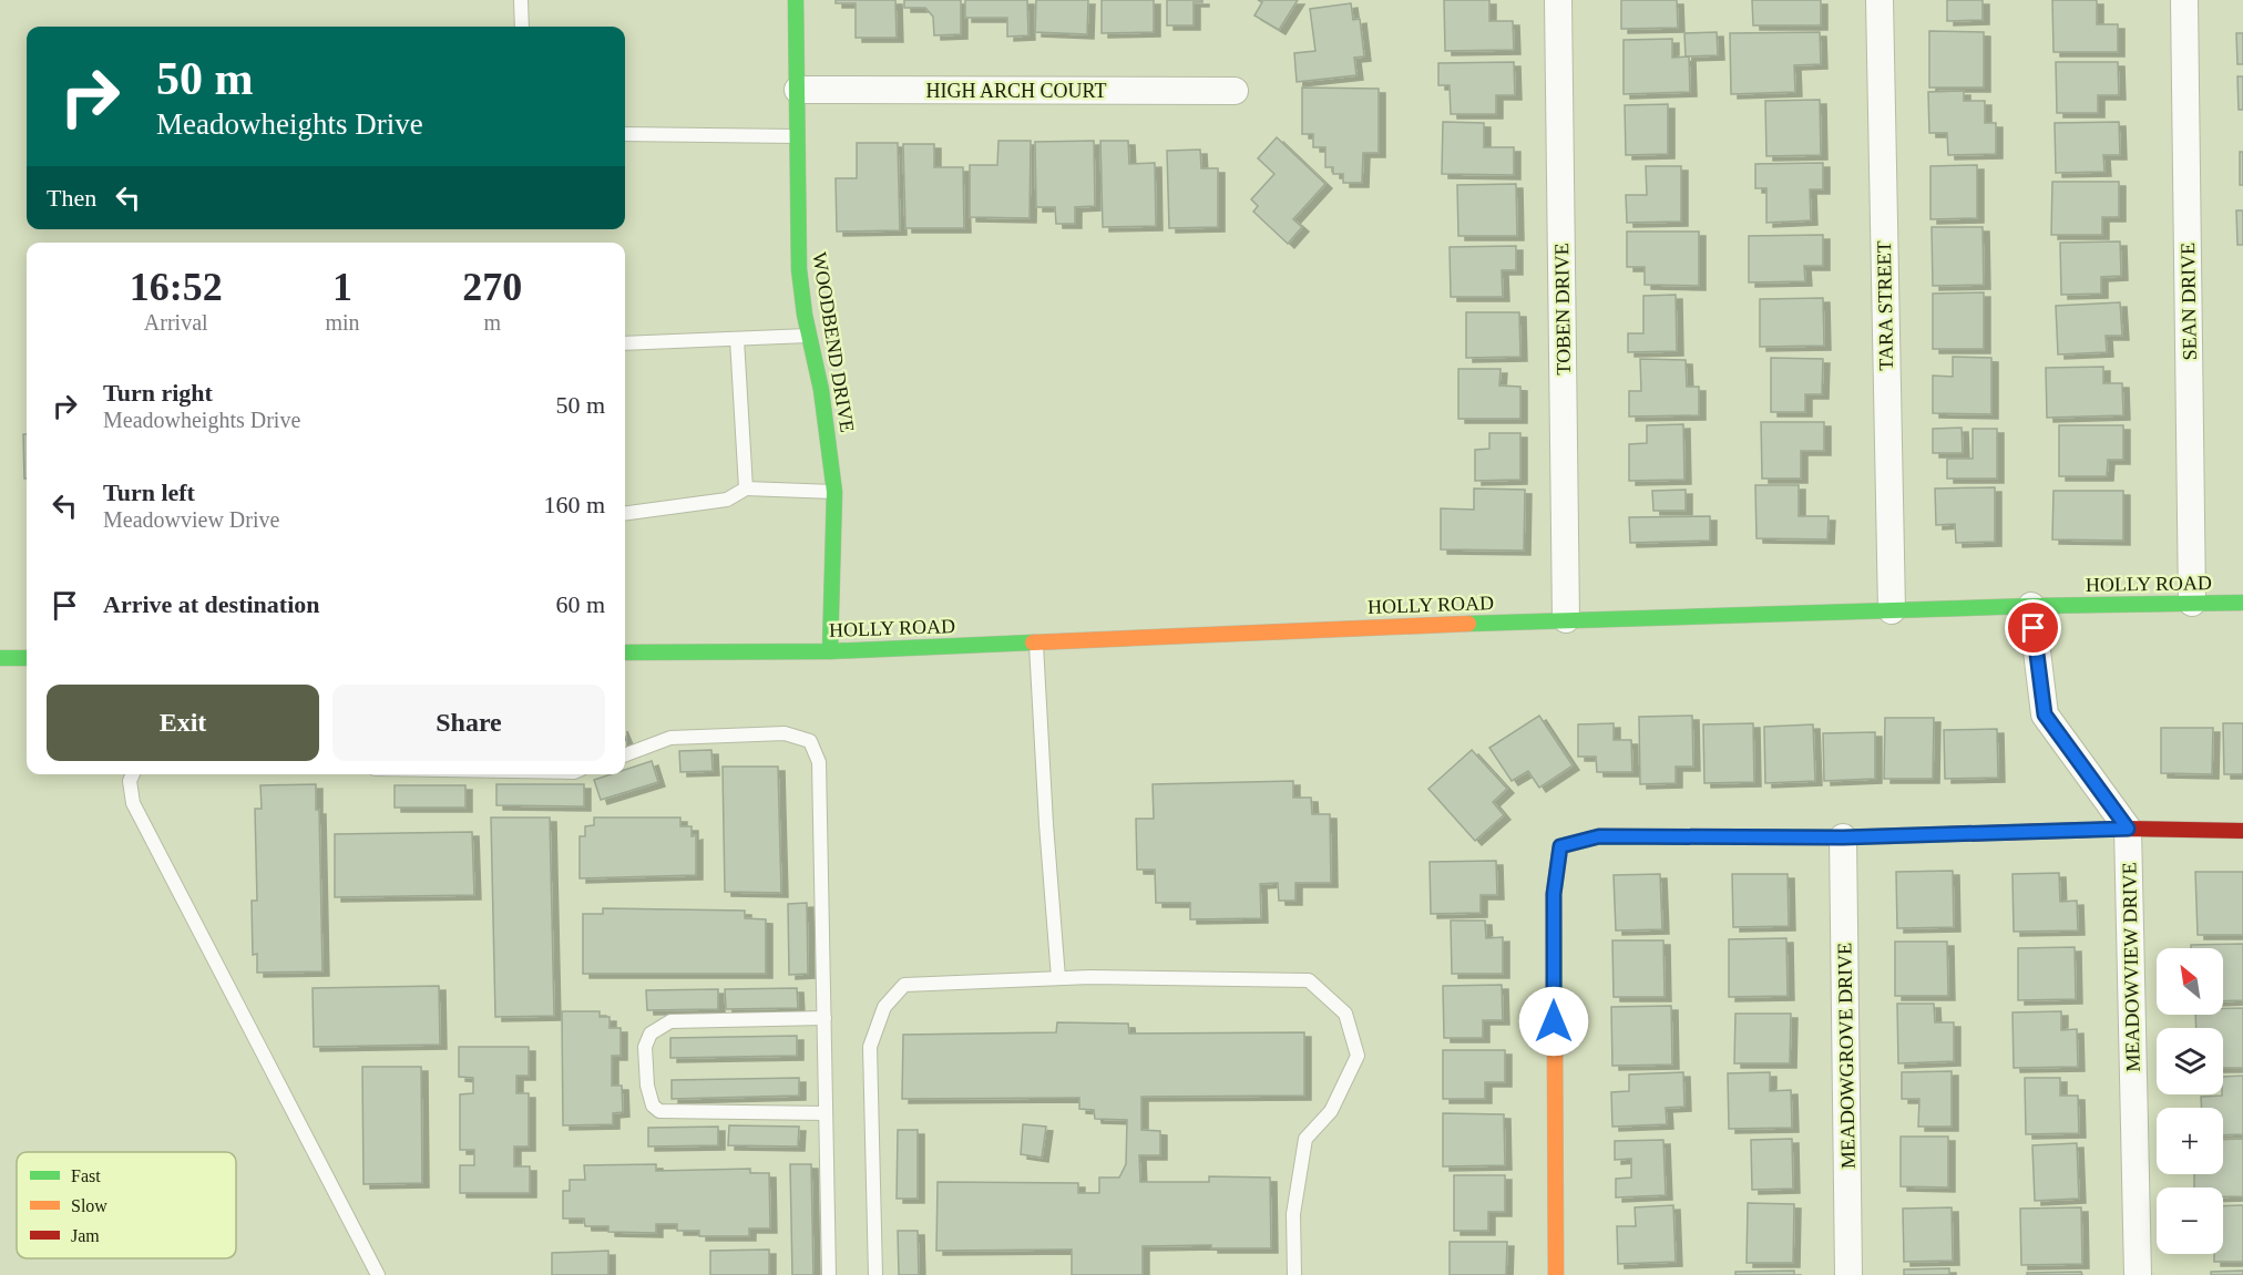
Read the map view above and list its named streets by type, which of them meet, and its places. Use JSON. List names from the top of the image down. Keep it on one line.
{"streets":{"street":["HIGH ARCH COURT","SEAN DRIVE","TARA STREET","TOBEN DRIVE","WOODBEND DRIVE","HOLLY ROAD","MEADOWVIEW DRIVE","MEADOWGROVE DRIVE"]},"crossings":[["HIGH ARCH COURT","WOODBEND DRIVE"],["SEAN DRIVE","HOLLY ROAD"],["TARA STREET","HOLLY ROAD"],["TOBEN DRIVE","HOLLY ROAD"],["WOODBEND DRIVE","HOLLY ROAD"]],"legend":["Fast","Slow","Jam"],"north":"top left","page":{"turn":["50 m","Meadowheights Drive"],"then":"Then","eta":["16:52","Arrival","1","min","270","m"],"list":[{"name":"Turn right","note":"Meadowheights Drive","value":"50 m"},{"name":"Turn left","note":"Meadowview Drive","value":"160 m"},{"name":"Arrive at destination","value":"60 m"}],"buttons":["Exit","Share"],"map_buttons":["+","−"]}}
